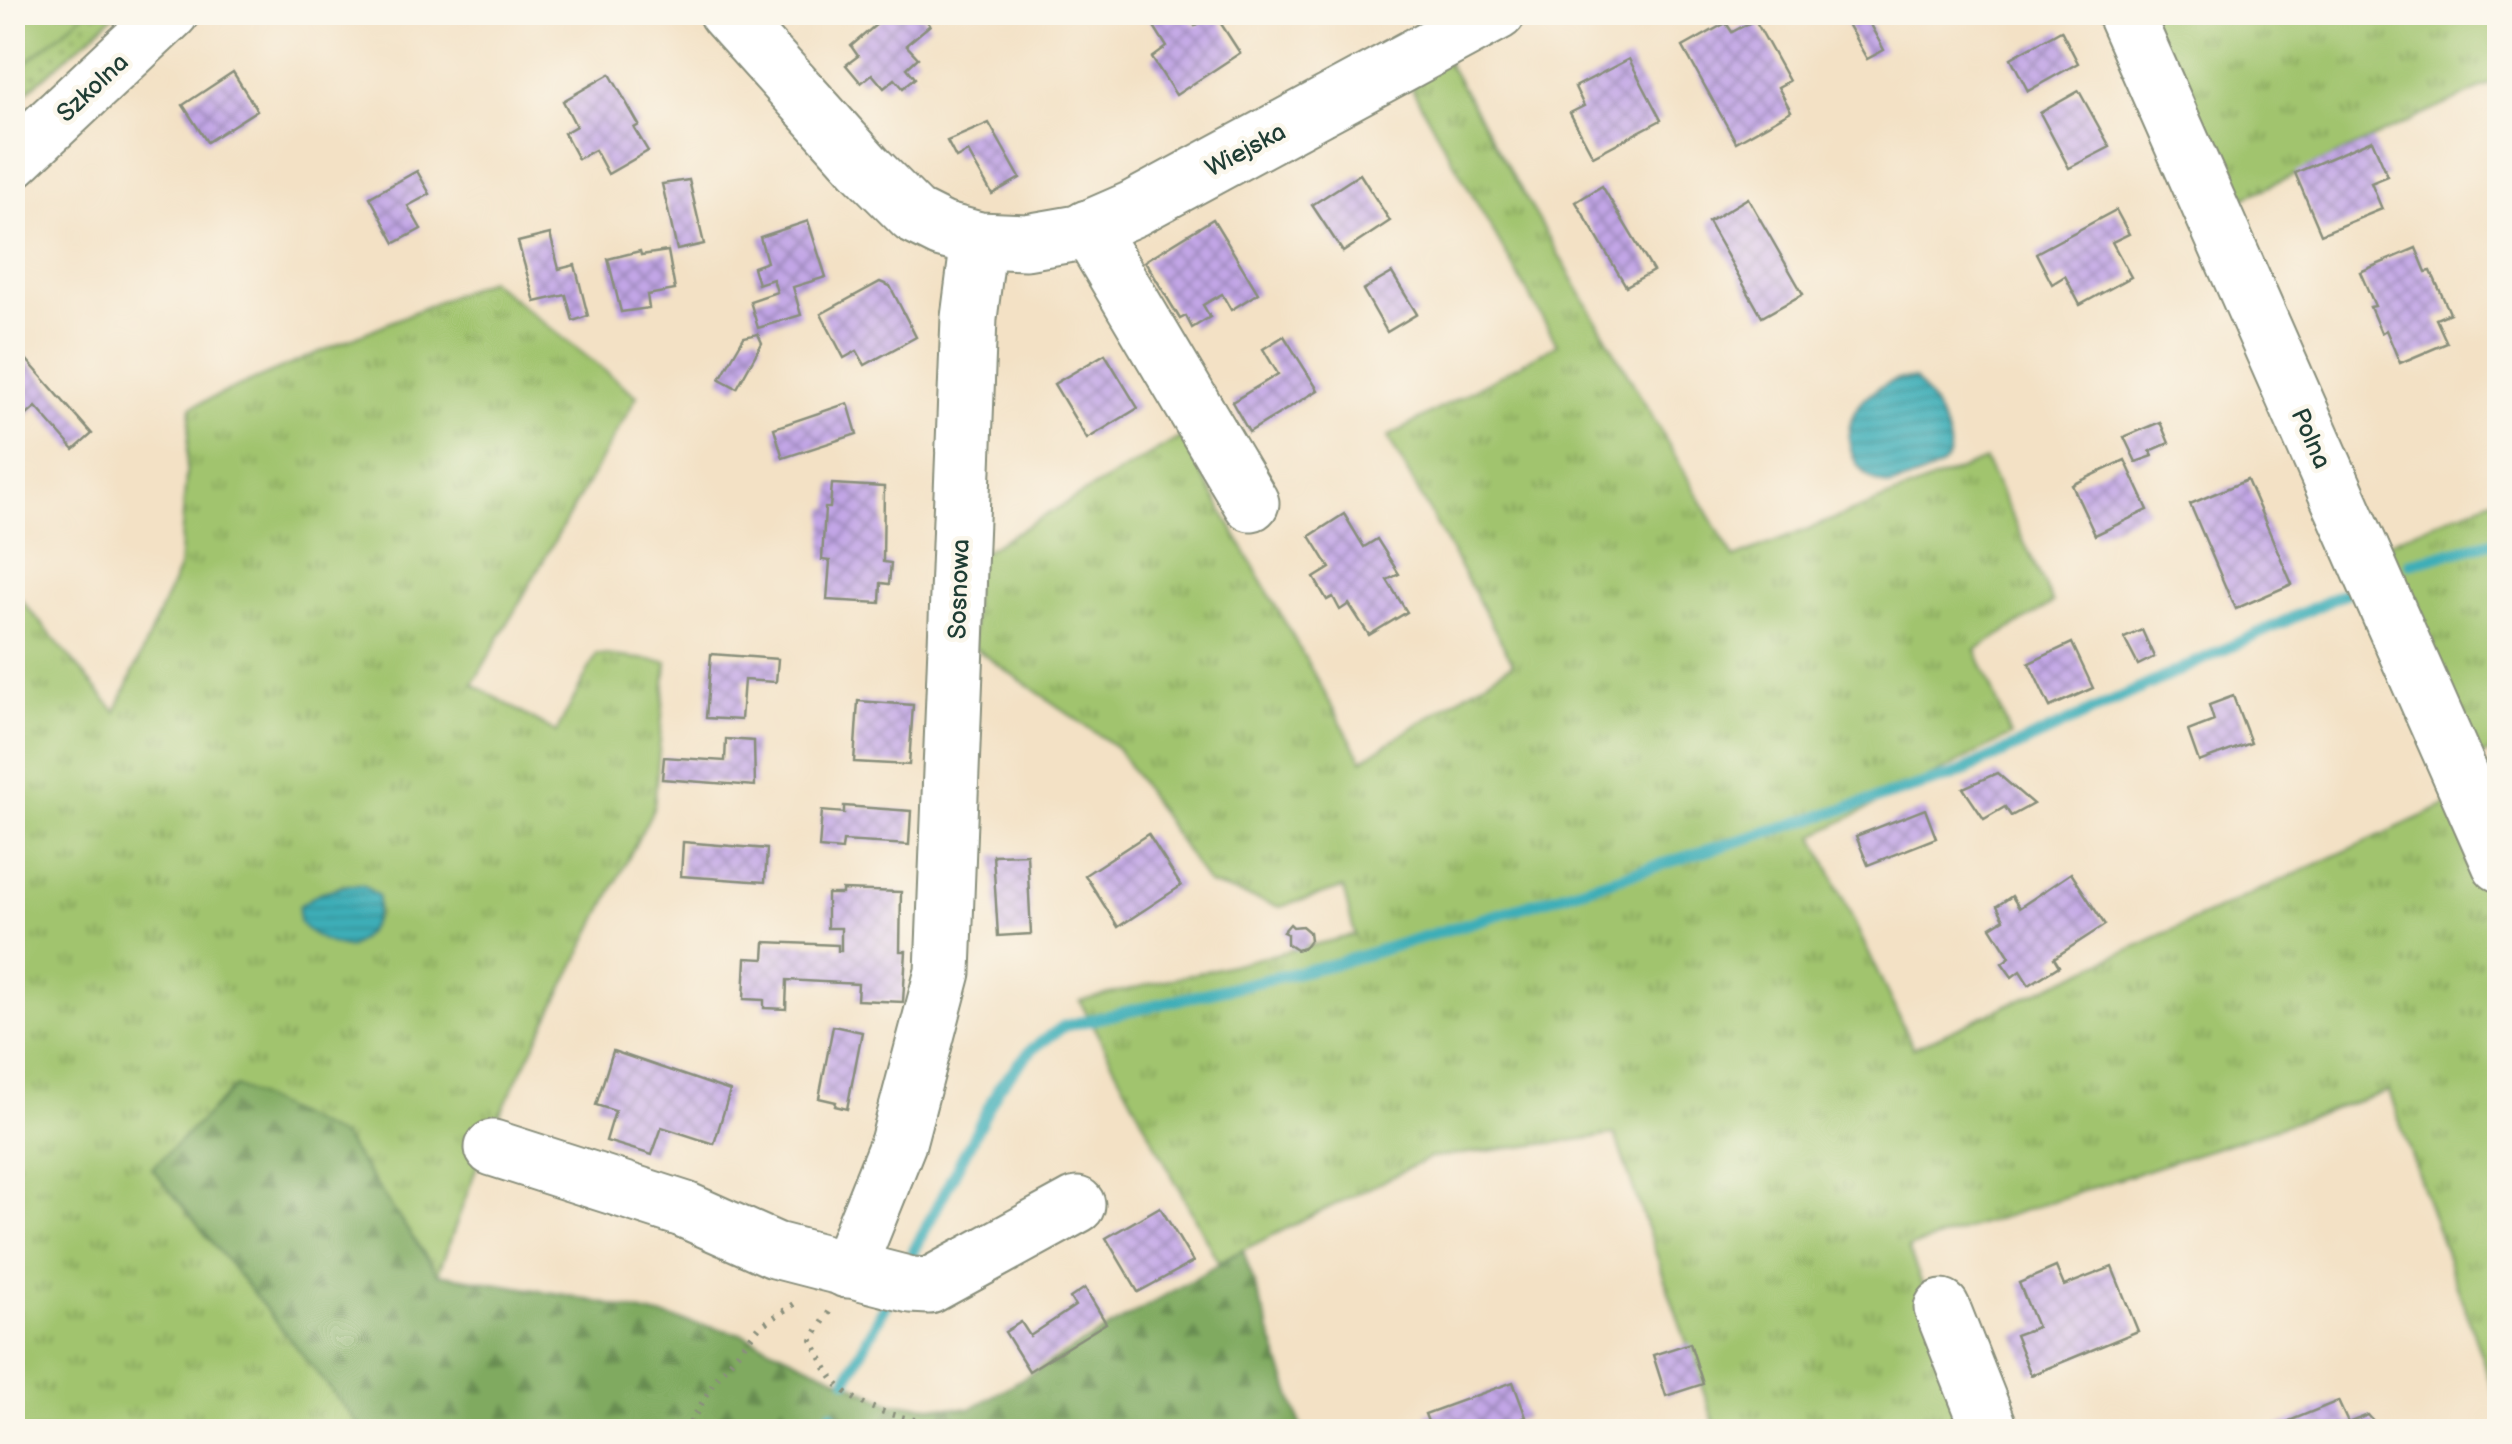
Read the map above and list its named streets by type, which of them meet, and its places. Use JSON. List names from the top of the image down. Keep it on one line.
{"streets":{"street":["Szkolna","Wiejska","Polna","Sosnowa"]},"crossings":[["Wiejska","Sosnowa"]]}
